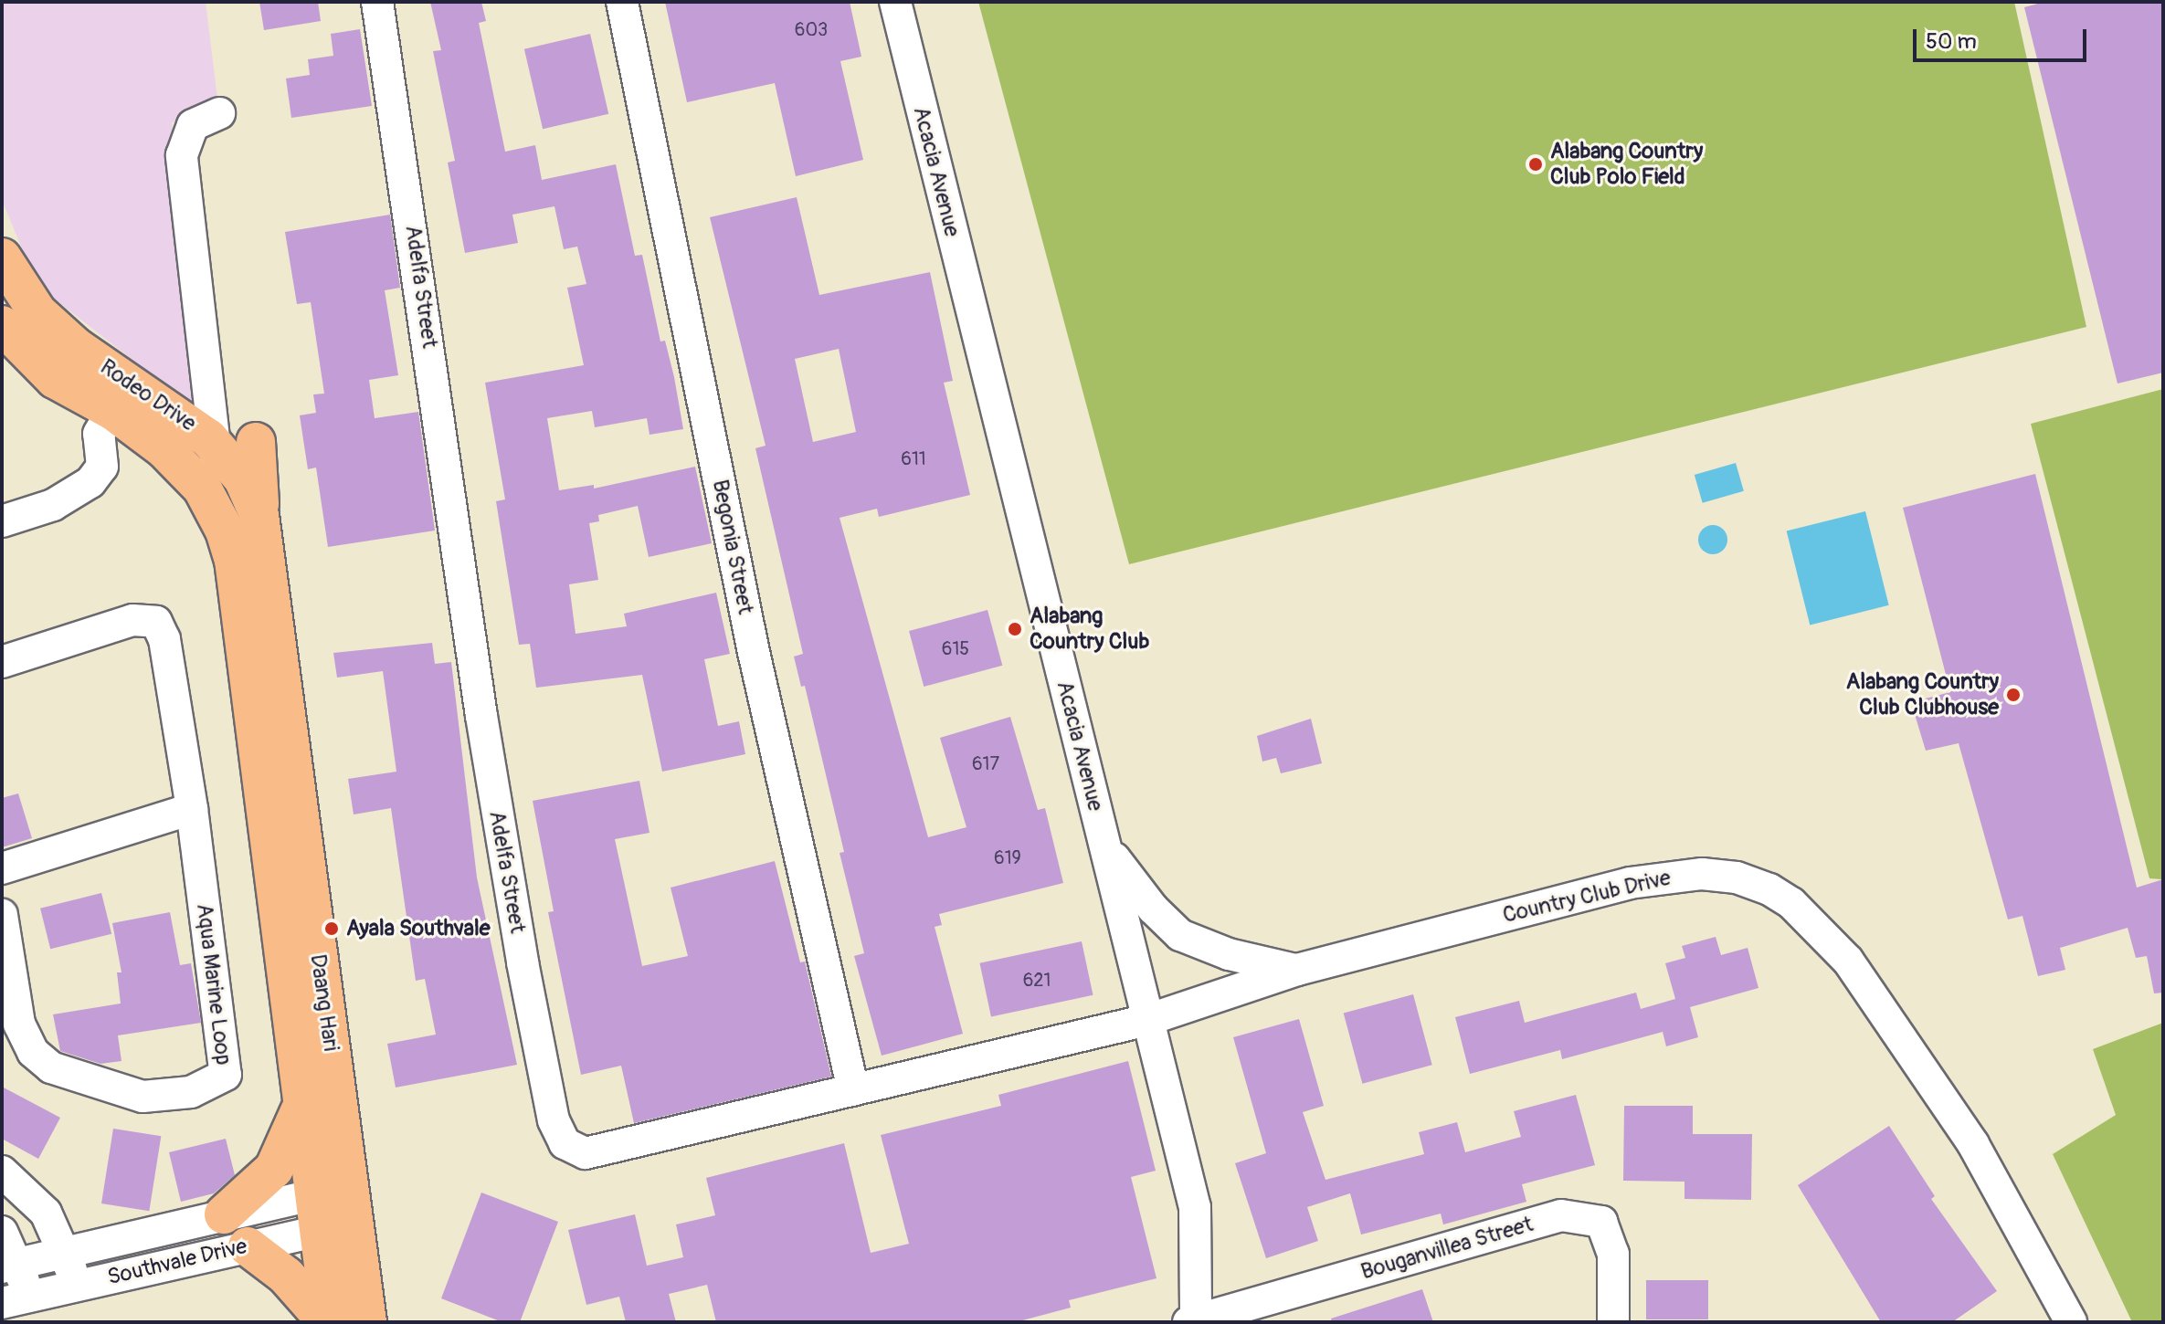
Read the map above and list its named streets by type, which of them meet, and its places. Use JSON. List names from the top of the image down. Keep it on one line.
{"streets":{"main road":["Rodeo Drive","Daang Hari"],"street":["Acacia Avenue","Adelfa Street","Begonia Street","Country Club Drive","Aqua Marine Loop","Bouganvillea Street","Southvale Drive"]},"crossings":[["Acacia Avenue","Adelfa Street"],["Acacia Avenue","Country Club Drive"],["Acacia Avenue","Bouganvillea Street"],["Adelfa Street","Begonia Street"],["Adelfa Street","Country Club Drive"],["Rodeo Drive","Daang Hari"],["Daang Hari","Southvale Drive"]],"places":["Alabang Country Club Polo Field","Alabang Country Club","Alabang Country Club Clubhouse","Ayala Southvale"],"house_numbers":["603","611","615","617","619","621"],"scale_bar":"50 m"}
